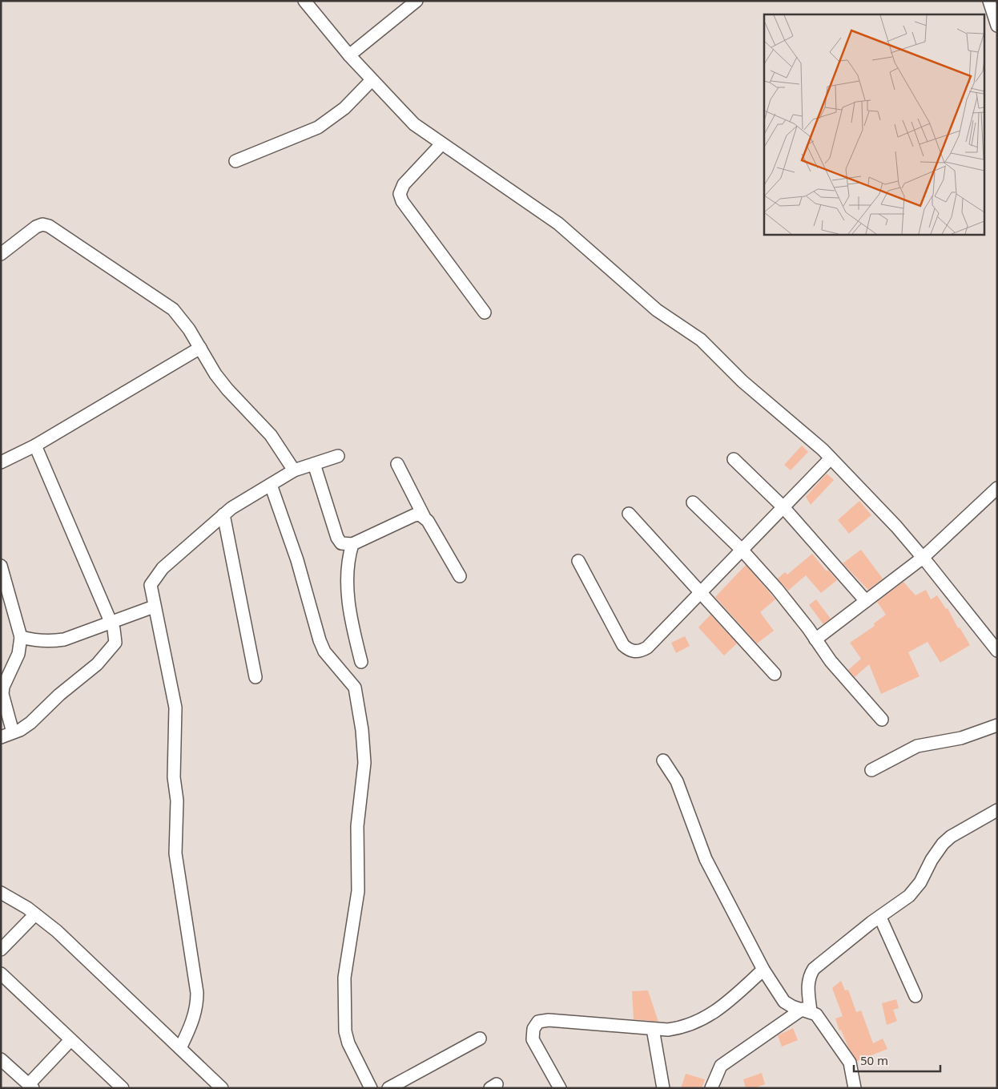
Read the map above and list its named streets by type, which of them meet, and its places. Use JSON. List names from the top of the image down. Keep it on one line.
{"scale_bar":"50 m"}
